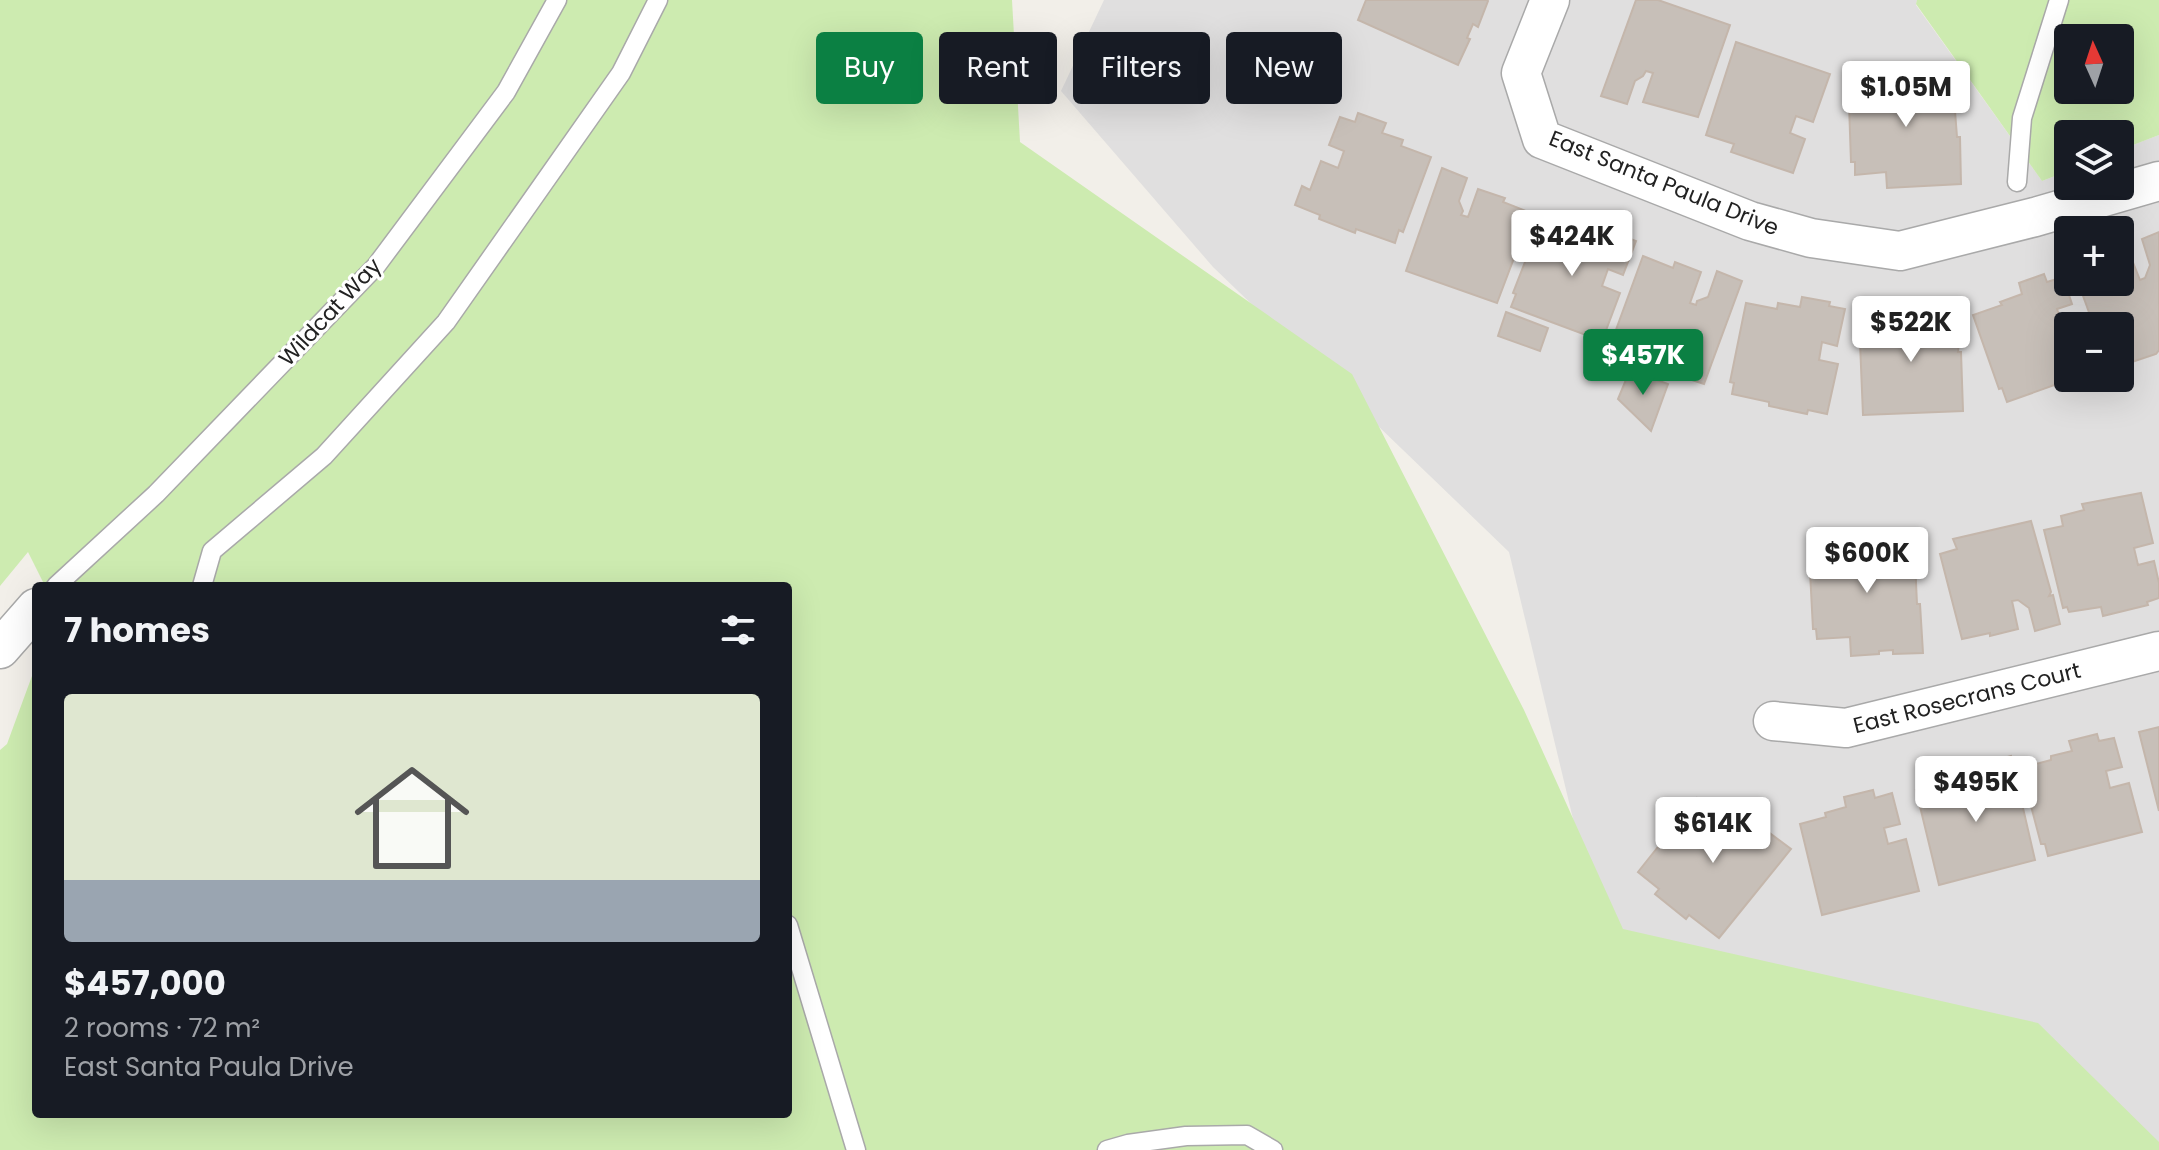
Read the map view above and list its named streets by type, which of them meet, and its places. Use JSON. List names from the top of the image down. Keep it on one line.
{"streets":{"street":["East Santa Paula Drive","East Rosecrans Court"],"lane":["Wildcat Way"]},"north":"top","page":{"map_buttons":["+","−"],"chip":["Buy","Rent","Filters","New"],"price":["$1.05M","$424K","$522K","$457K","$600K","$495K","$614K"],"heading":"7 homes","list":[{"name":"$457,000","note":"2 rooms · 72 m² · East Santa Paula Drive"}]}}
